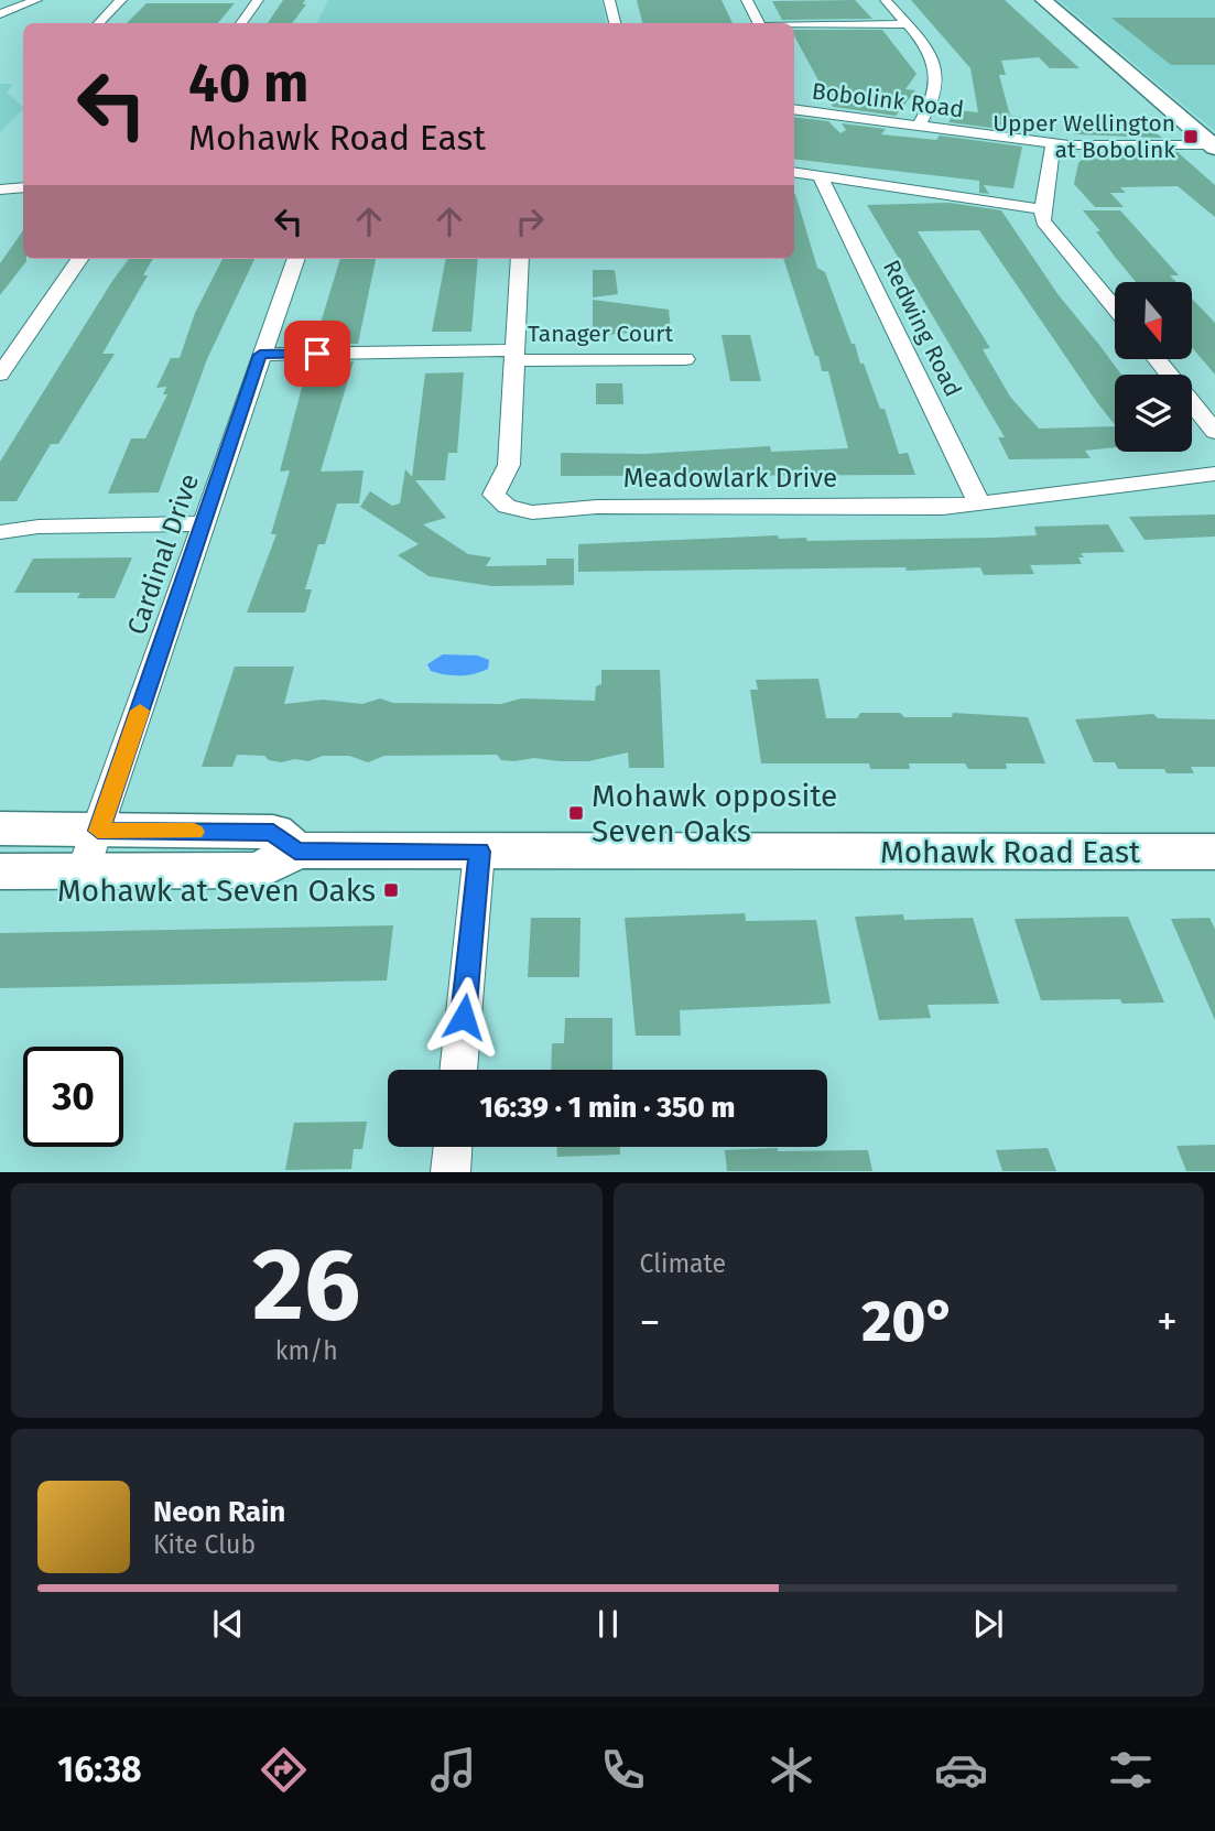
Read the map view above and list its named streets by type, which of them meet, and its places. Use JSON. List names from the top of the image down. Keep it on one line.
{"streets":{"main road":["Mohawk Road East"],"street":["Bobolink Road","Redwing Road","Tanager Court","Meadowlark Drive","Cardinal Drive"]},"crossings":[["Redwing Road","Meadowlark Drive"],["Tanager Court","Meadowlark Drive"],["Tanager Court","Cardinal Drive"],["Cardinal Drive","Mohawk Road East"]],"places":{"transit":["Upper Wellington at Bobolink","Mohawk opposite Seven Oaks","Mohawk at Seven Oaks"]},"north":"bottom","page":{"turn":["40 m","Mohawk Road East"],"limit":"30","trip":"16:39 · 1 min · 350 m","tile":[["26","km/h"],"Climate"],"heat":["−","20°","+"],"song":["Neon Rain","Kite Club"],"tabs":"16:38"}}
